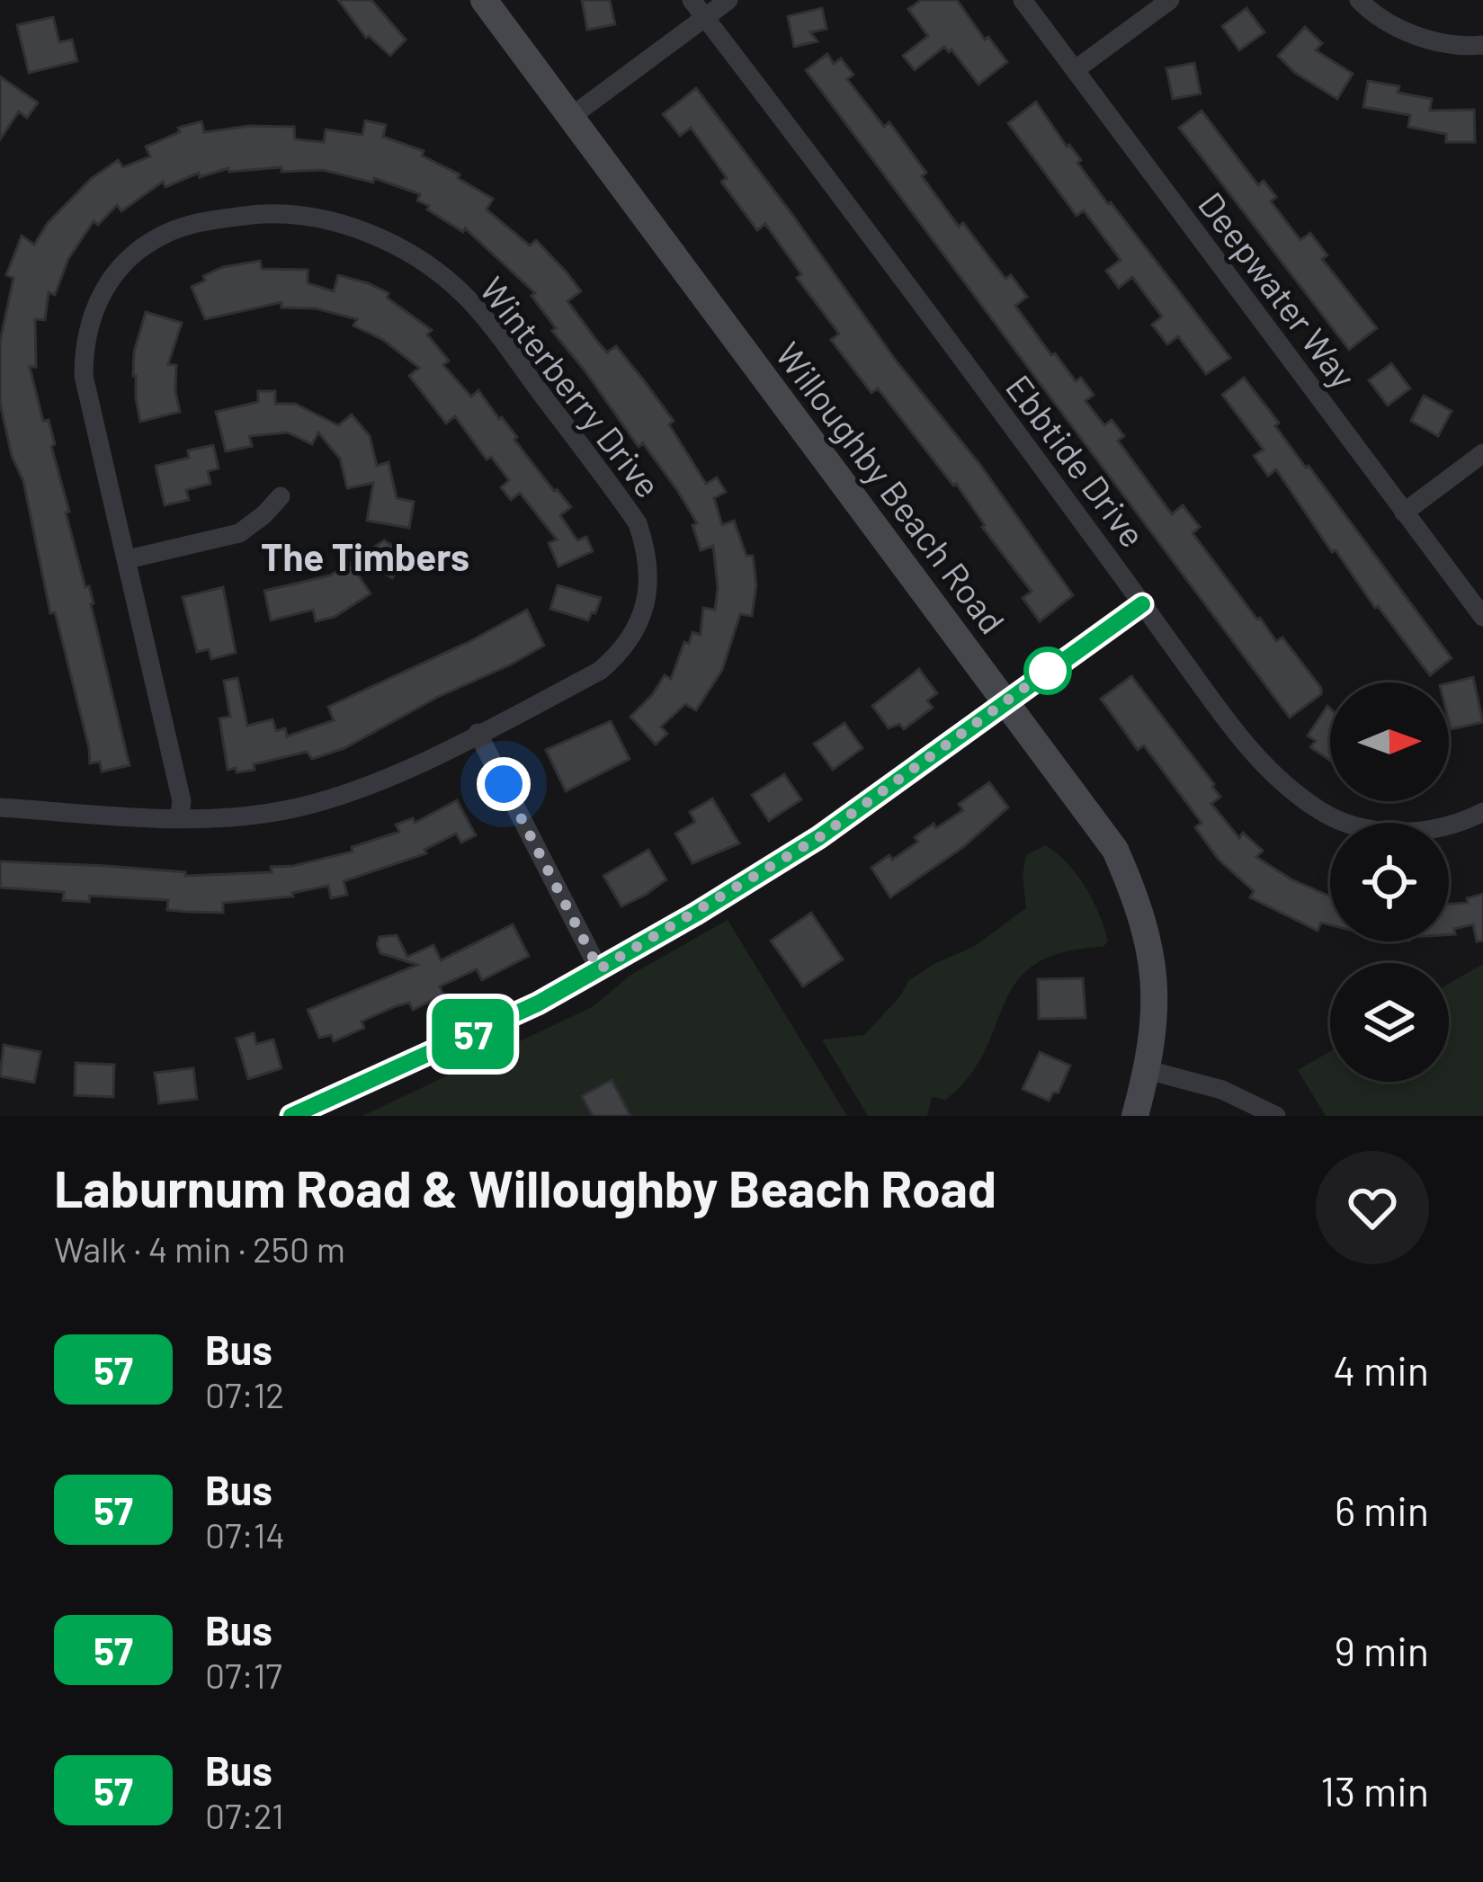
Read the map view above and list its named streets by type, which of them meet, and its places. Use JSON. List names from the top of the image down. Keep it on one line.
{"streets":{"street":["Deepwater Way","Winterberry Drive","Ebbtide Drive","Willoughby Beach Road"]},"districts":["The Timbers"],"lines":["bus line 57"],"north":"right","page":{"on_map":"57","heading":["Laburnum Road & Willoughby Beach Road","Walk · 4 min · 250 m"],"list":[{"mark":"57","name":"Bus","note":"07:12","value":"4 min"},{"mark":"57","name":"Bus","note":"07:14","value":"6 min"},{"mark":"57","name":"Bus","note":"07:17","value":"9 min"},{"mark":"57","name":"Bus","note":"07:21","value":"13 min"}]}}
